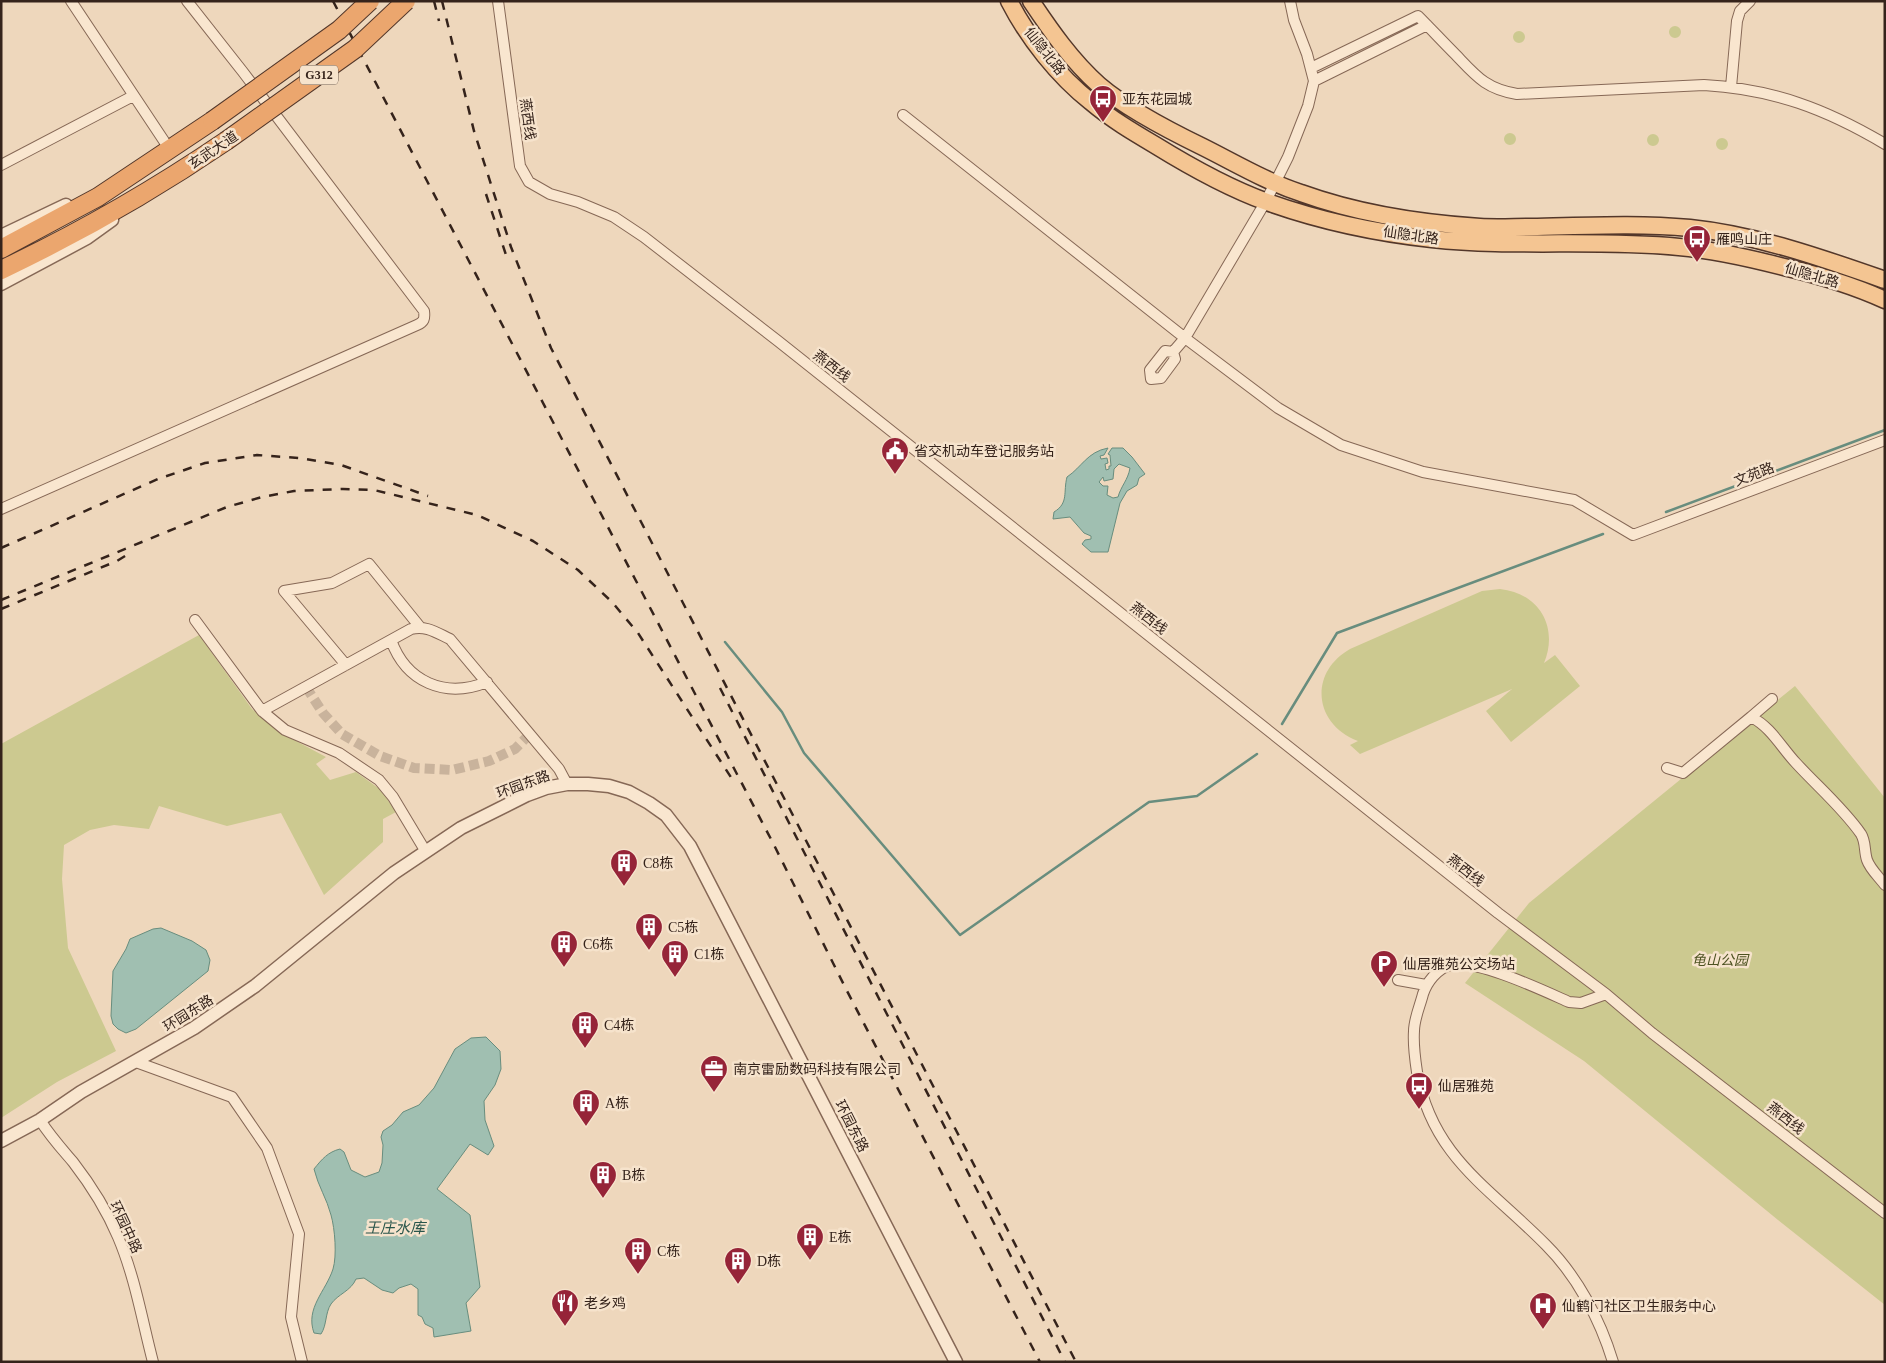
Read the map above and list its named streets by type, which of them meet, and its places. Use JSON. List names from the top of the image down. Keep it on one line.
{"streets":{"highway":["G312","玄武大道"],"main road":["仙隐北路"],"street":["燕西线","文苑路","环园东路","环园中路"]},"crossings":[["环园东路","环园中路"]],"water":["王庄水库"],"parks":["龟山公园"],"places":{"bus stop":["亚东花园城","雁鸣山庄","仙居雅苑"],"public building":["省交机动车登记服务站"],"building":["C8栋","C5栋","C6栋","C1栋","C4栋","A栋","B栋","E栋","C栋","D栋"],"parking":["仙居雅苑公交场站"],"office":["南京雷励数码科技有限公司"],"restaurant":["老乡鸡"],"hospital":["仙鹤门社区卫生服务中心"]}}
